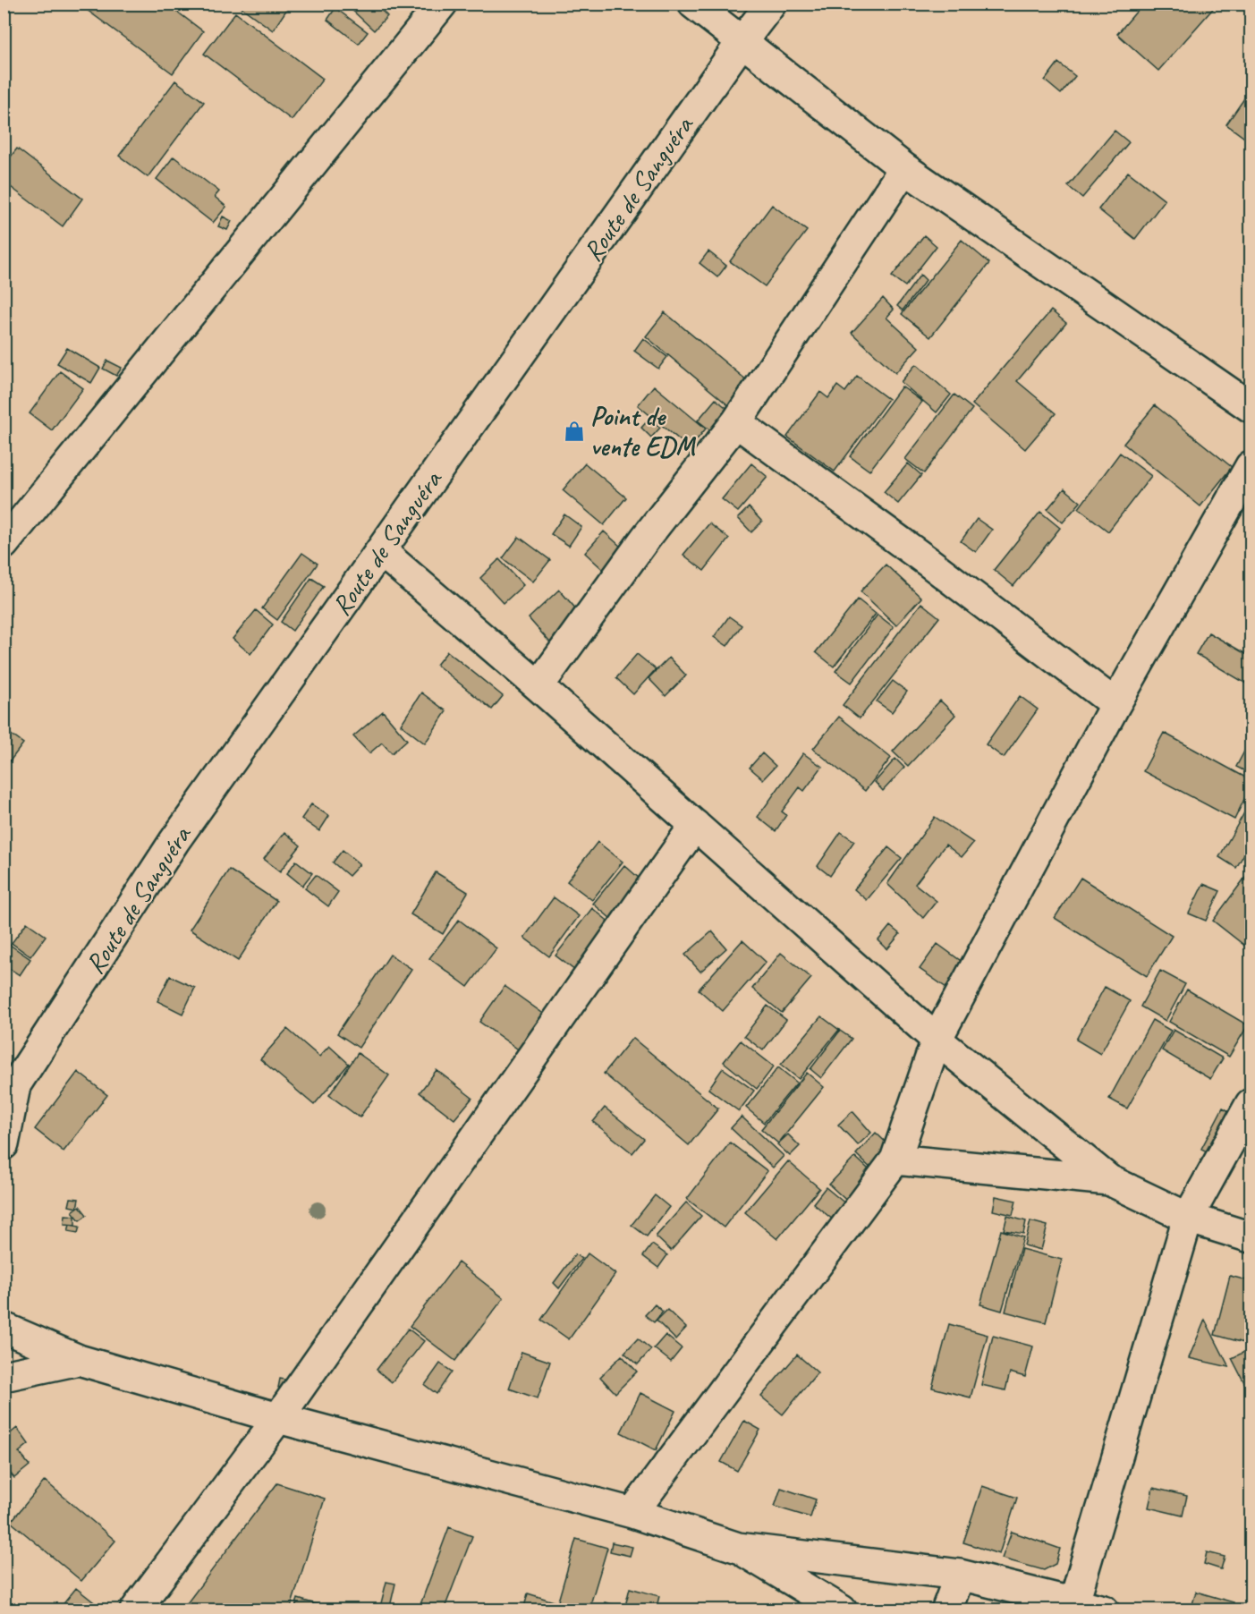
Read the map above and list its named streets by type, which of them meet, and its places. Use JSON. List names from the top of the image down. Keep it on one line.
{"streets":{"street":["Route de Sanguéra"]},"places":{"shop":["Point de vente EDM"]}}
